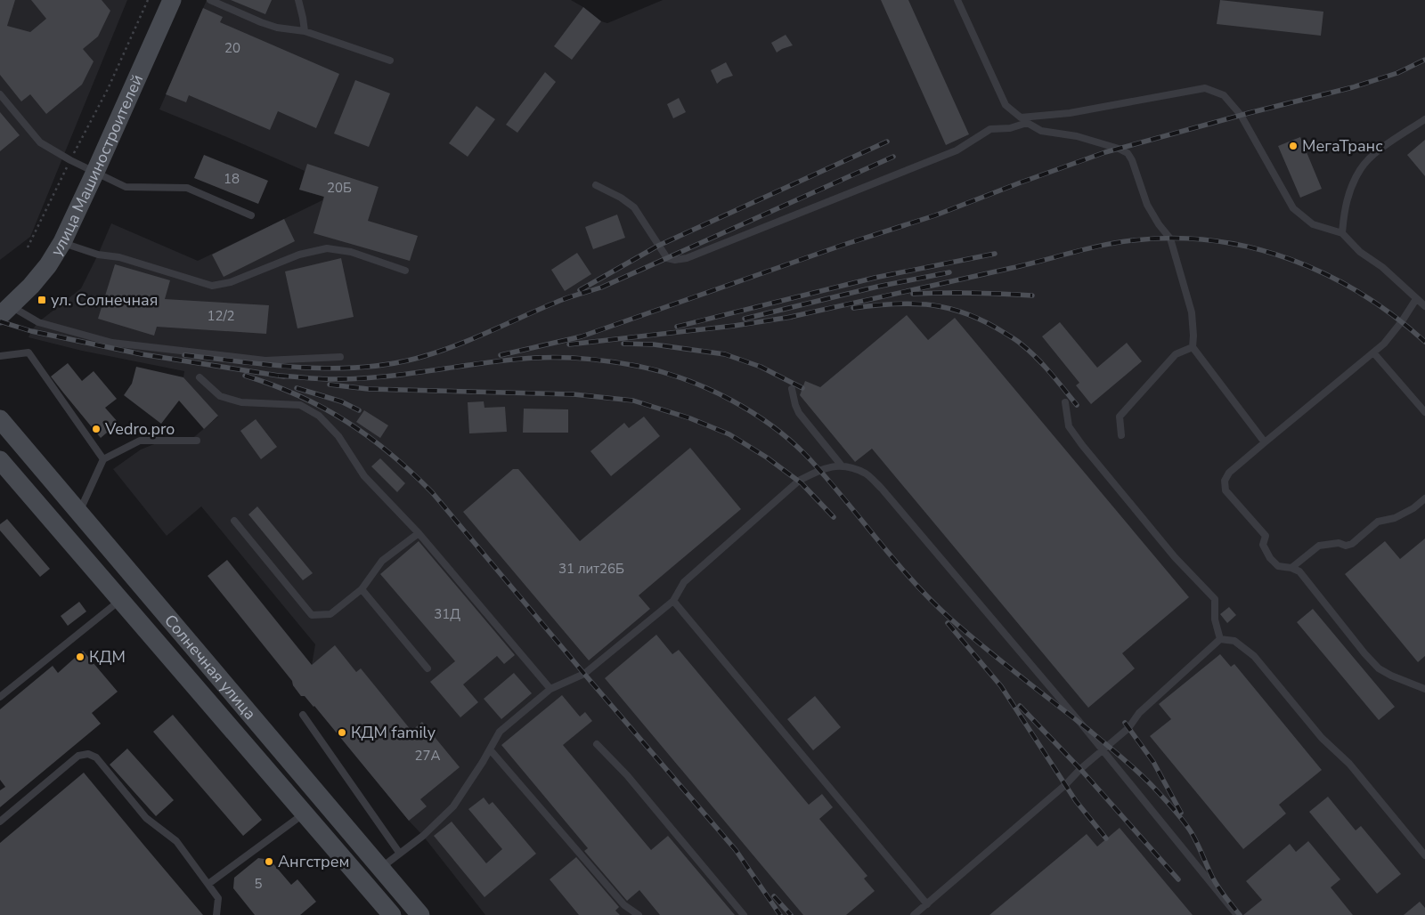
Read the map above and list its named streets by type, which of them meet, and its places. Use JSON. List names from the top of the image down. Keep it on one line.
{"streets":{"main road":["улица Машиностроителей","Солнечная улица"]},"places":{"other":["МегаТранс","Vedro.pro","КДМ","КДМ family","Ангстрем"],"transit":["ул. Солнечная"]},"house_numbers":["20","18","20Б","12/2","31 лит26Б","31Д","27А","5"]}
